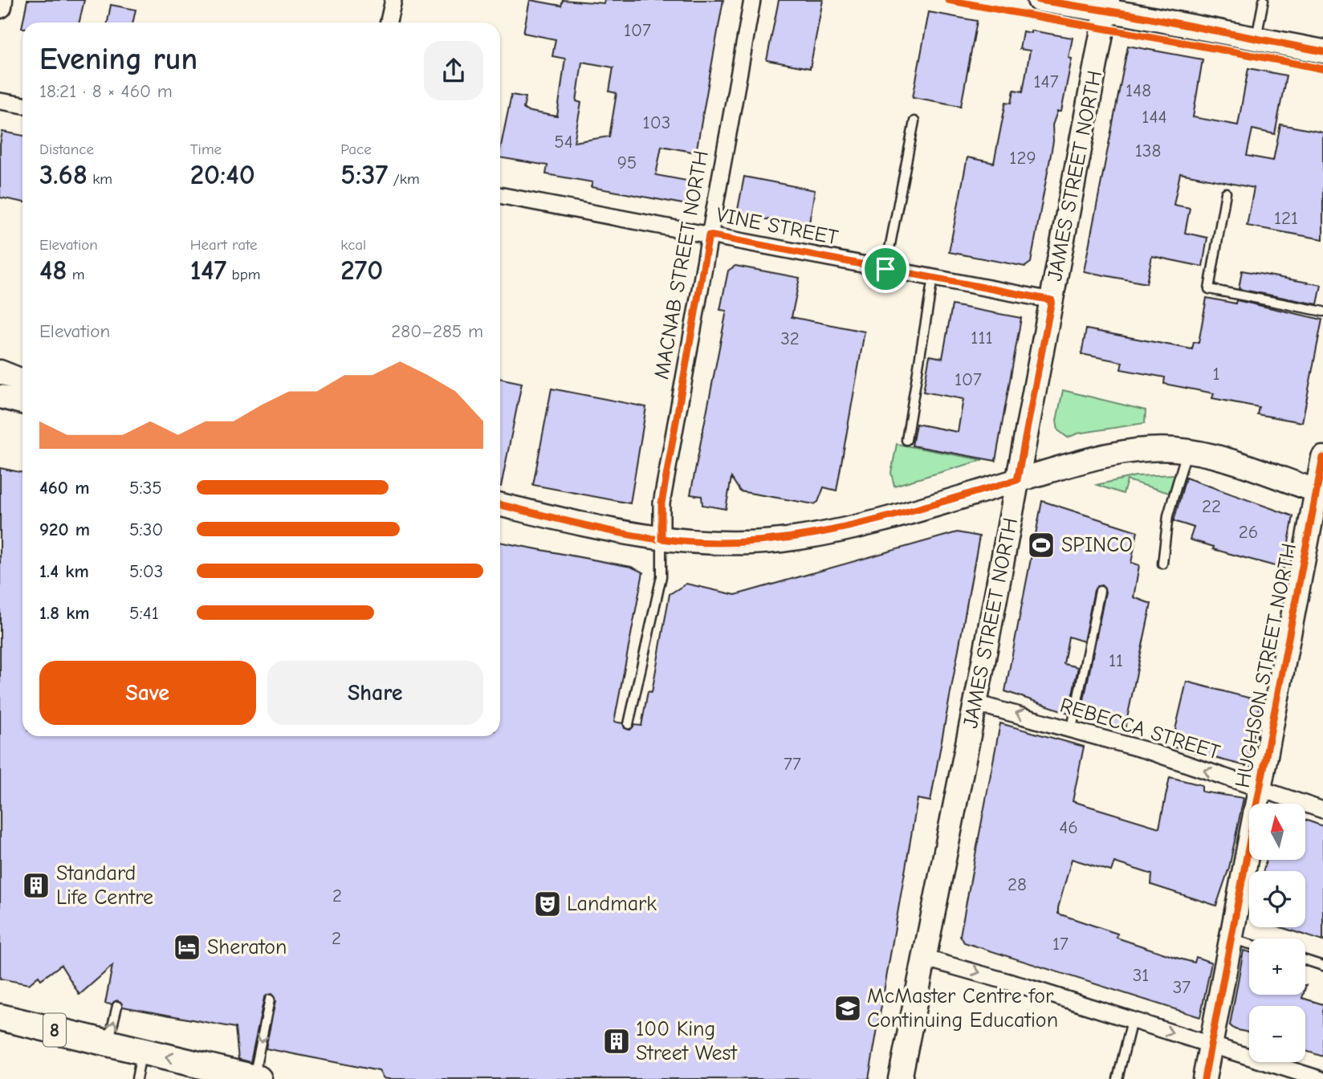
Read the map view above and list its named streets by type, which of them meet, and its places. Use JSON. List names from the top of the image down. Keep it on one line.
{"streets":{"main road":["JAMES STREET NORTH","HUGHSON STREET NORTH","8"],"street":["VINE STREET","MACNAB STREET NORTH","REBECCA STREET"]},"crossings":[["JAMES STREET NORTH","VINE STREET"],["JAMES STREET NORTH","REBECCA STREET"],["VINE STREET","MACNAB STREET NORTH"],["HUGHSON STREET NORTH","REBECCA STREET"]],"one_way":["REBECCA STREET"],"places":{"sports":["SPINCO"],"building":["Standard Life Centre","100 King Street West"],"theatre":["Landmark"],"hotel":["Sheraton"],"school or university":["McMaster Centre for Continuing Education"]},"house_numbers":["107","147","148","144","103","54","138","129","95","121","111","32","1","107","22","26","11","77","46","28","2","2","17","31","37"],"north":"top","page":{"heading":["Evening run","18:21 · 8 × 460 m"],"stats":[["Distance","3.68 km"],["Time","20:40"],["Pace","5:37 /km"],["Elevation","48 m"],["Heart rate","147 bpm"],["kcal","270"]],"chart":["Elevation","280–285 m"],"list":[{"name":"460 m","note":"5:35"},{"name":"920 m","note":"5:30"},{"name":"1.4 km","note":"5:03"},{"name":"1.8 km","note":"5:41"}],"buttons":["Save","Share"],"map_buttons":["+","−"]}}
